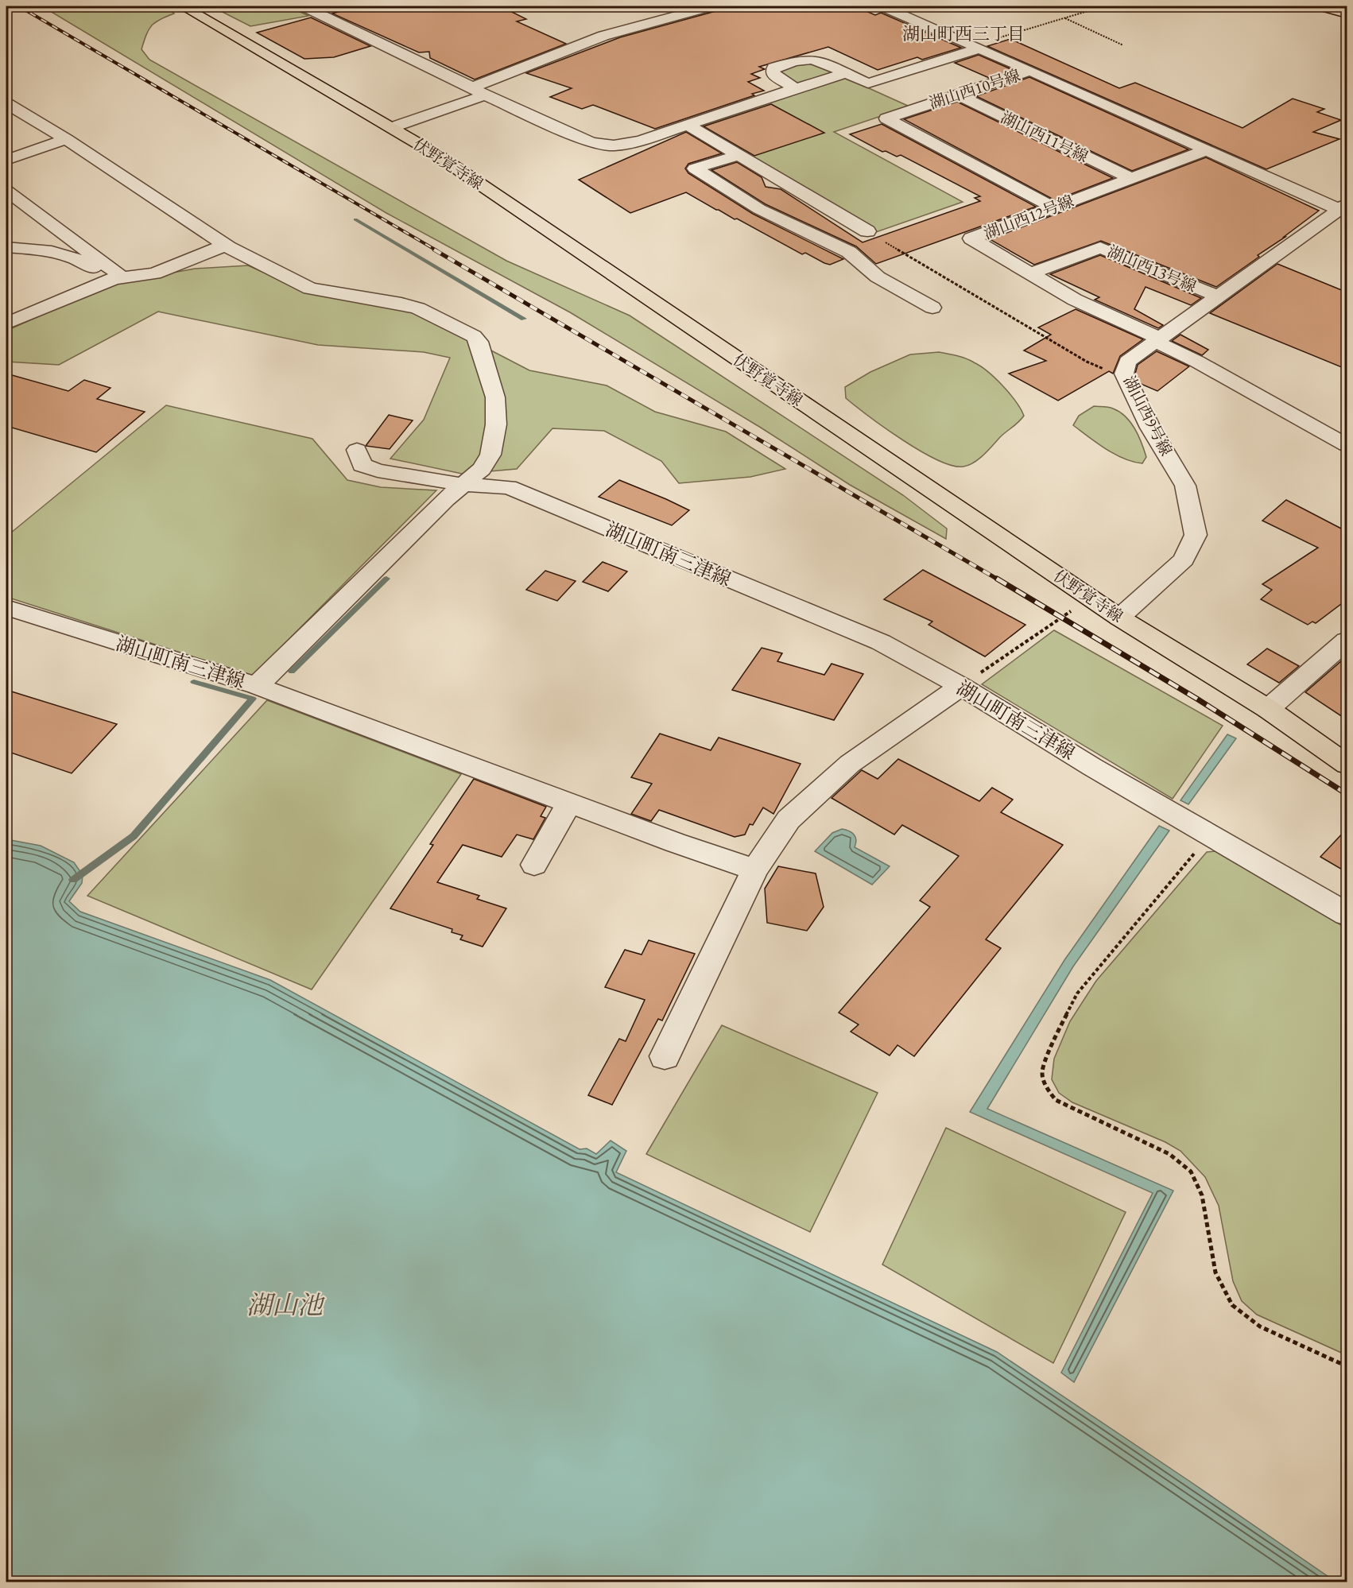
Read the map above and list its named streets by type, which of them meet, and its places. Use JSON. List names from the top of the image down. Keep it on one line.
{"streets":{"main road":["伏野覚寺線"],"street":["湖山西10号線","湖山西11号線","湖山西12号線","湖山西13号線","湖山西9号線","湖山町南三津線"]},"crossings":[["湖山西10号線","湖山西11号線"],["湖山西10号線","湖山西12号線"],["湖山西10号線","湖山西9号線"],["湖山西11号線","湖山西12号線"],["伏野覚寺線","湖山西9号線"],["湖山西12号線","湖山西13号線"],["湖山西12号線","湖山西9号線"],["湖山西13号線","湖山西9号線"]],"districts":["湖山町西三丁目"],"water":["湖山池"]}
